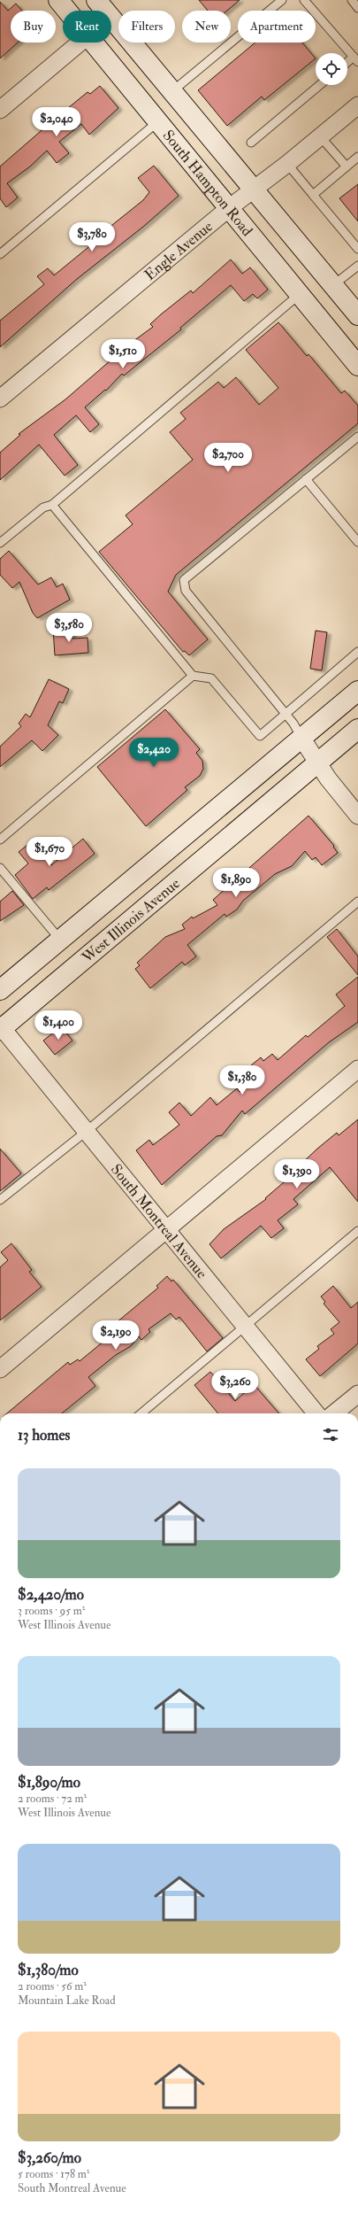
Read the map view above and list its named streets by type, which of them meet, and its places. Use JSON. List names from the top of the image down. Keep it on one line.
{"streets":{"main road":["South Hampton Road","West Illinois Avenue"],"street":["Engle Avenue","South Montreal Avenue"]},"crossings":[["South Hampton Road","Engle Avenue"],["West Illinois Avenue","South Montreal Avenue"]],"page":{"chip":["Buy","Rent","Filters","New","Apartment"],"price":["$2,040","$3,780","$1,510","$2,700","$3,580","$2,420","$1,670","$1,890","$1,400","$1,380","$1,390","$2,190","$3,260"],"heading":"13 homes","list":[{"name":"$2,420/mo","note":"3 rooms · 95 m² · West Illinois Avenue"},{"name":"$1,890/mo","note":"2 rooms · 72 m² · West Illinois Avenue"},{"name":"$1,380/mo","note":"2 rooms · 56 m² · Mountain Lake Road"},{"name":"$3,260/mo","note":"5 rooms · 178 m² · South Montreal Avenue"}]}}
